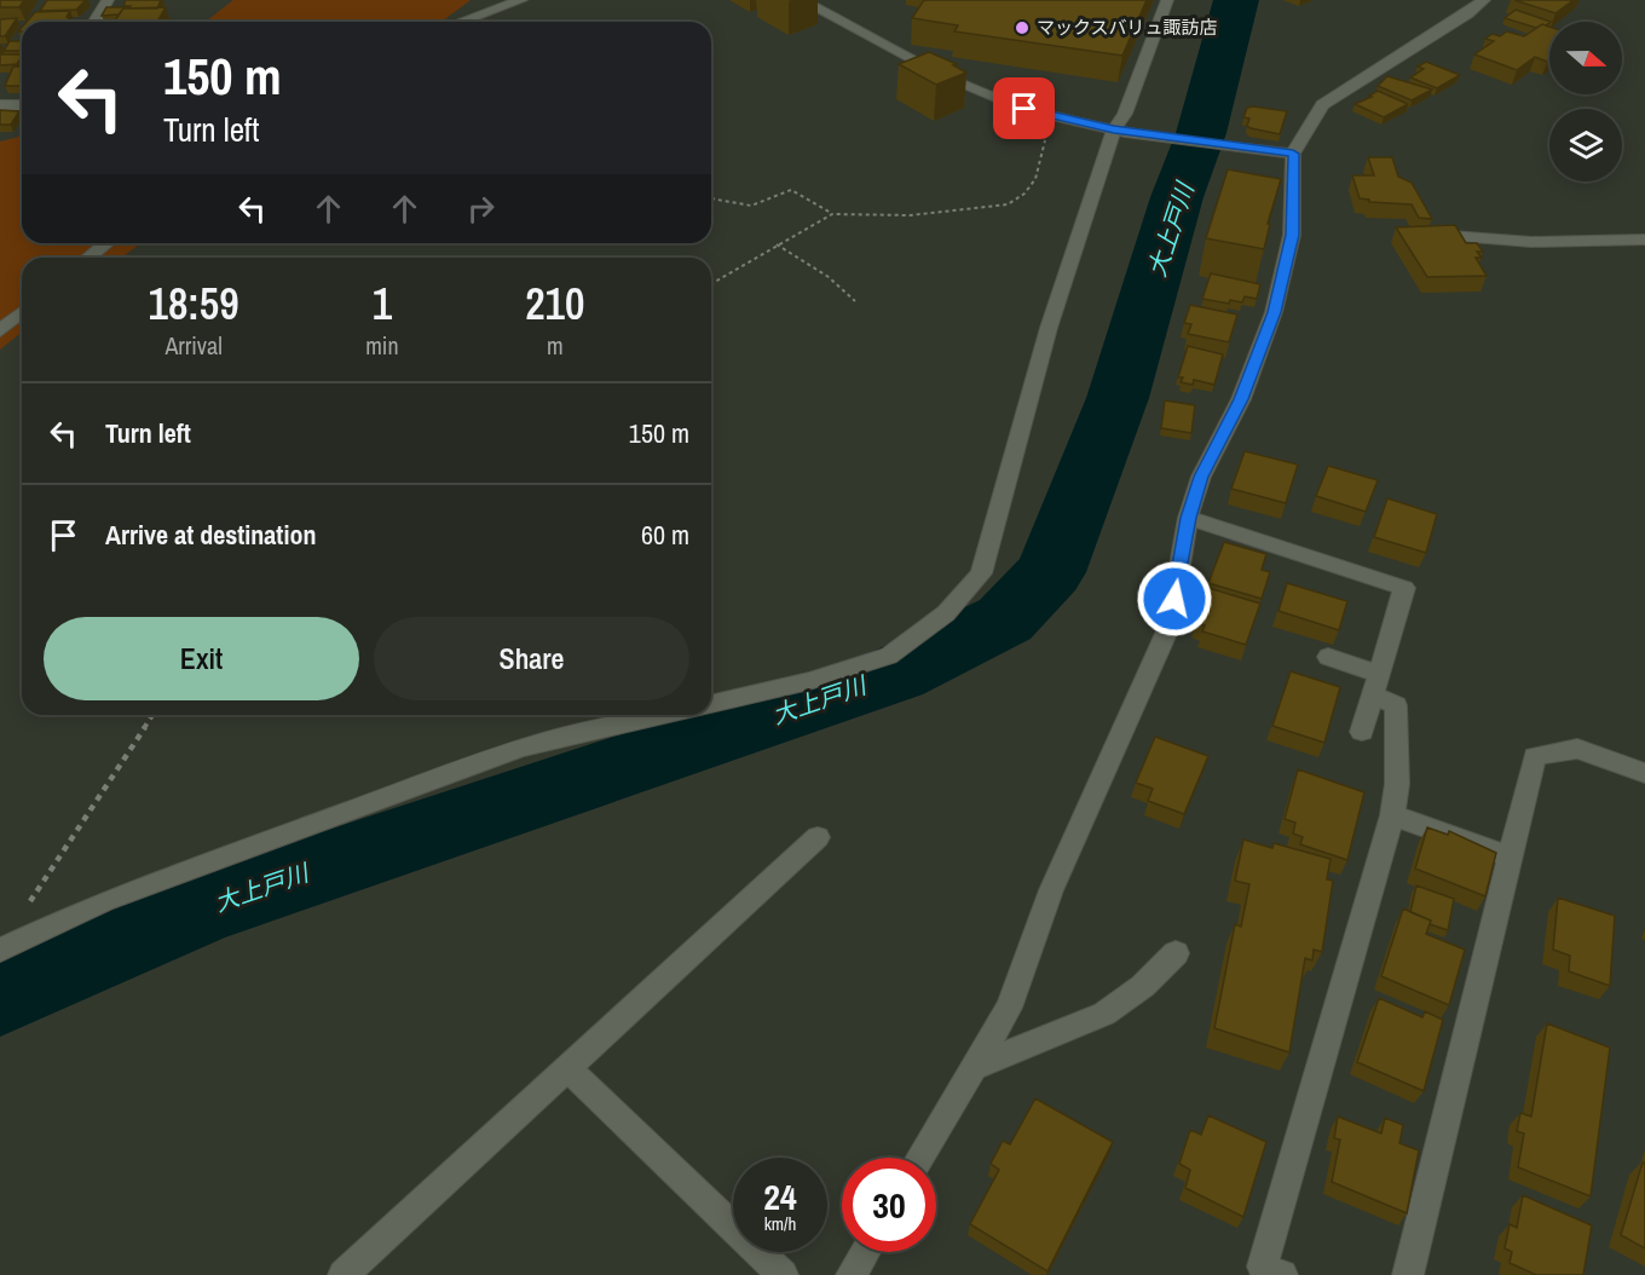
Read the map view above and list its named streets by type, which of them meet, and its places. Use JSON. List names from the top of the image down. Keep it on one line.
{"water":["大上戸川"],"places":["マックスバリュ諏訪店"],"north":"right","page":{"turn":["150 m","Turn left"],"eta":["18:59","Arrival","1","min","210","m"],"list":[{"name":"Turn left","value":"150 m"},{"name":"Arrive at destination","value":"60 m"}],"buttons":["Exit","Share"],"speed":"24 km/h","limit":"30"}}
